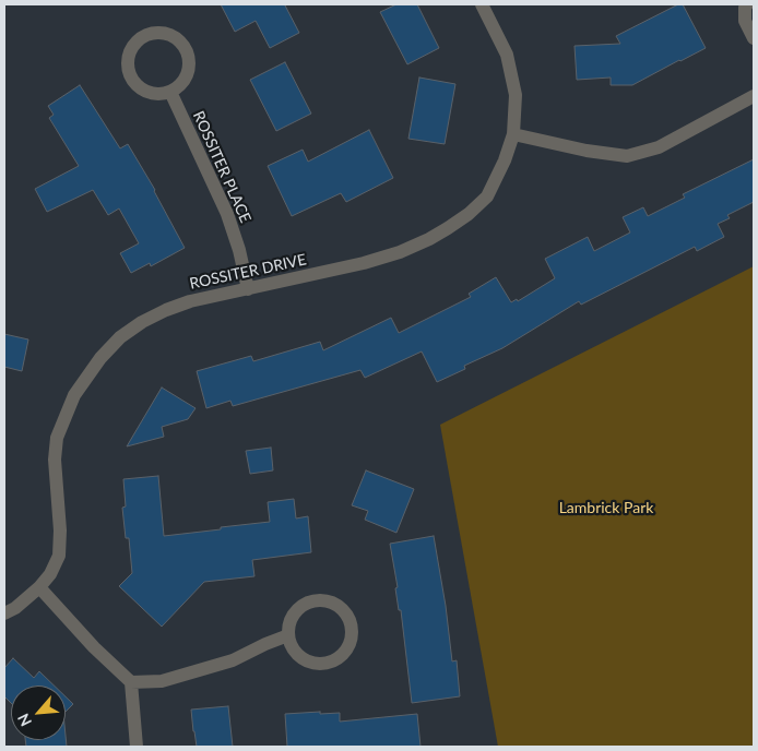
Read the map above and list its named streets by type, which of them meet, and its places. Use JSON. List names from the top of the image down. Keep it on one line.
{"streets":{"street":["ROSSITER PLACE","ROSSITER DRIVE"]},"crossings":[["ROSSITER PLACE","ROSSITER DRIVE"]],"parks":["Lambrick Park"],"north":"bottom left"}
